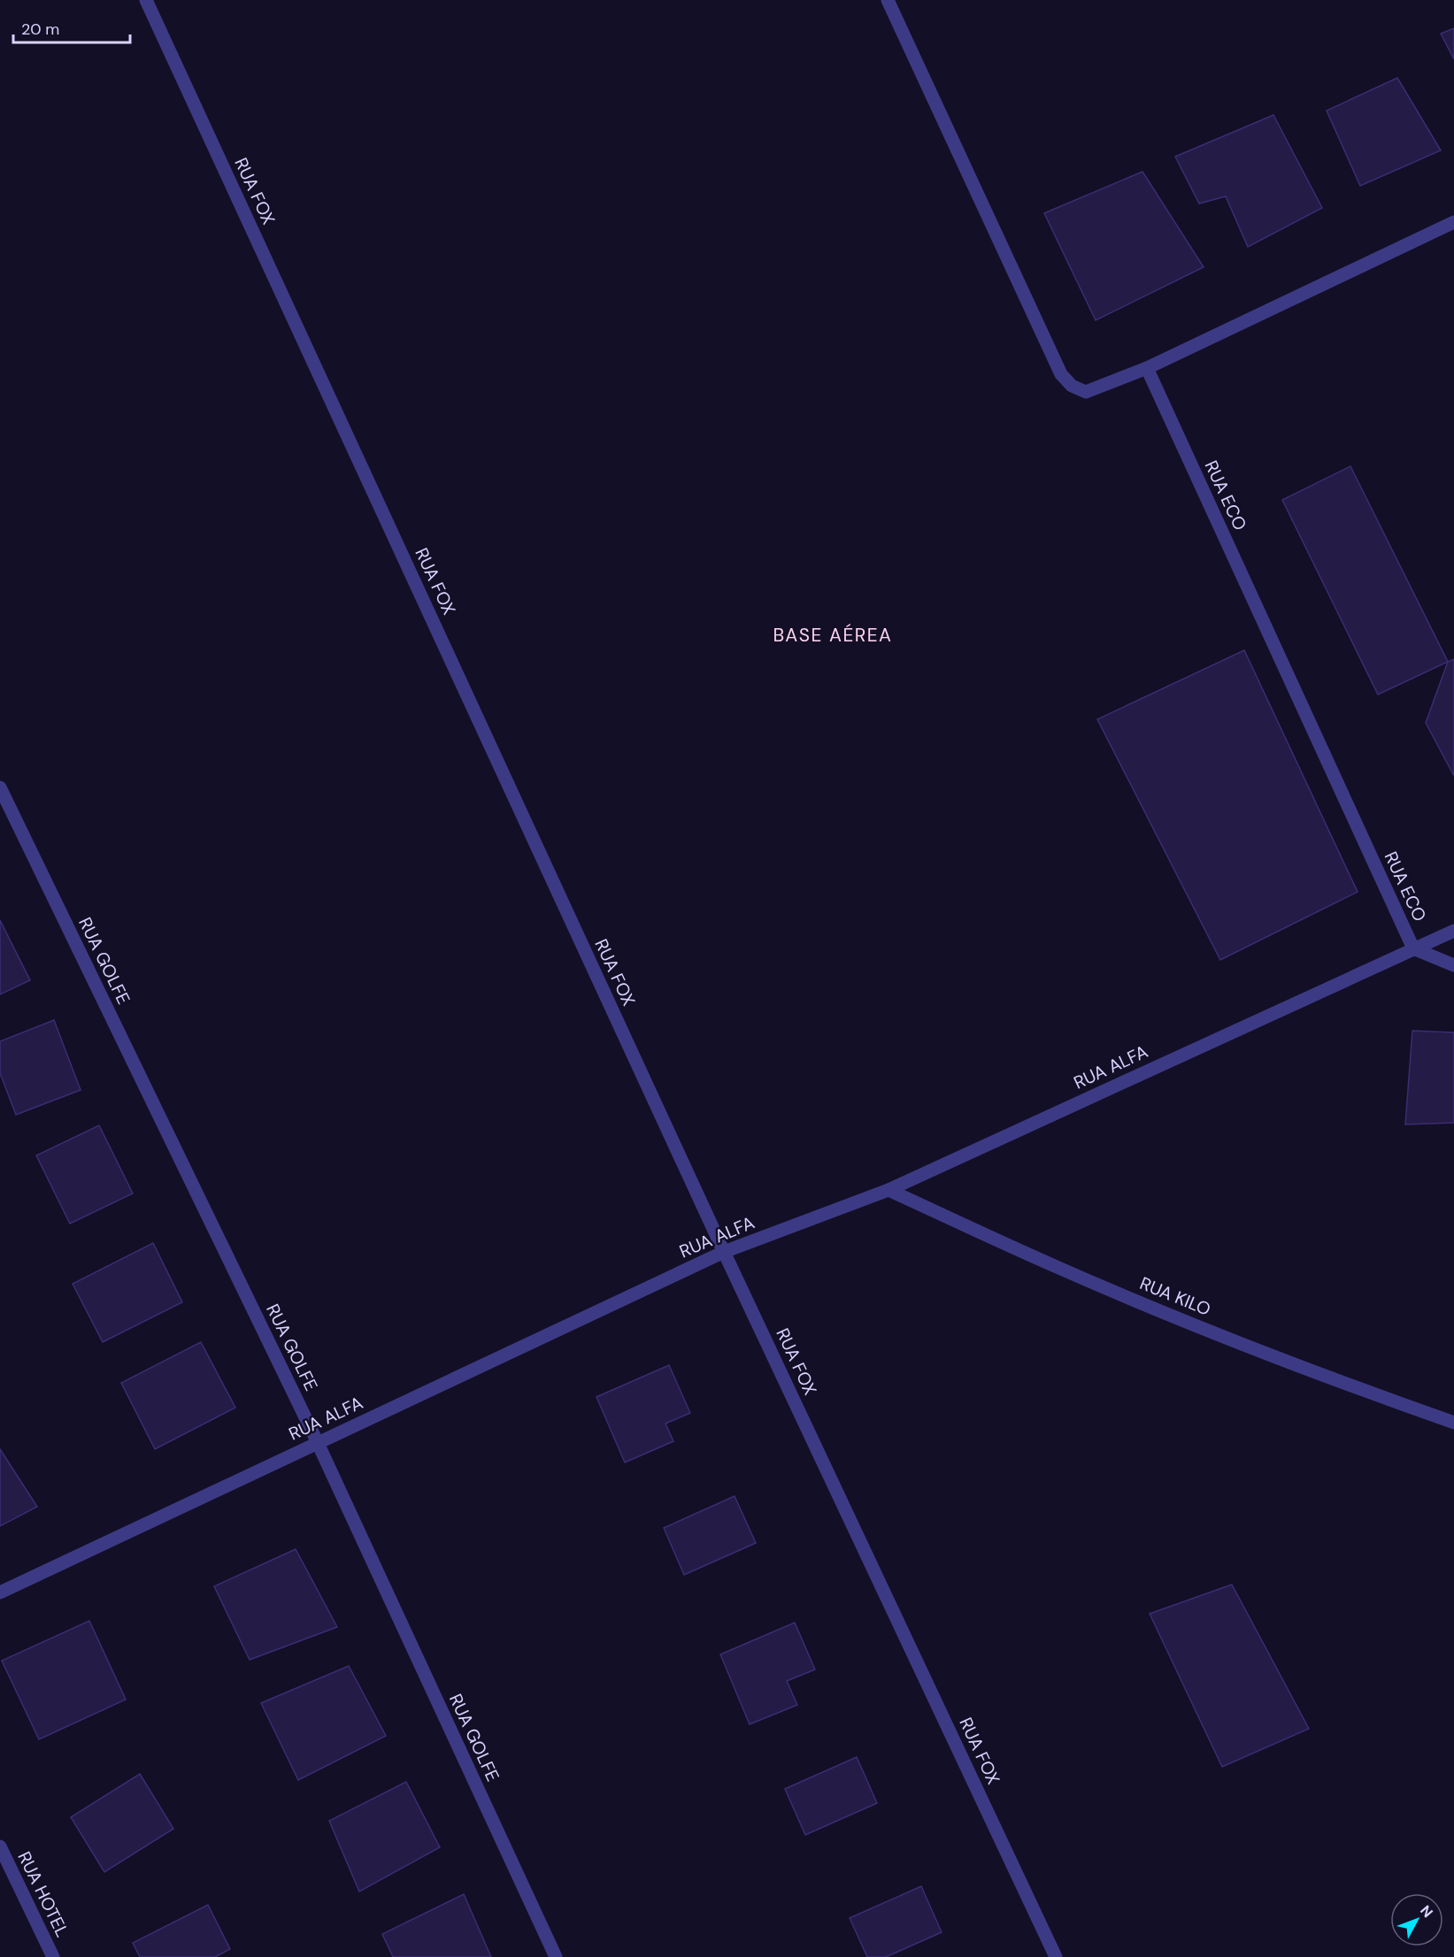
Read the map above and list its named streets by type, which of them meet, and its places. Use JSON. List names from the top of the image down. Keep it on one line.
{"streets":{"street":["RUA FOX","RUA ECO","RUA GOLFE","RUA ALFA","RUA KILO","RUA HOTEL"]},"crossings":[["RUA FOX","RUA ALFA"],["RUA ECO","RUA ALFA"],["RUA GOLFE","RUA ALFA"],["RUA ALFA","RUA KILO"]],"districts":["BASE AÉREA"],"scale_bar":"20 m","north":"top right"}
